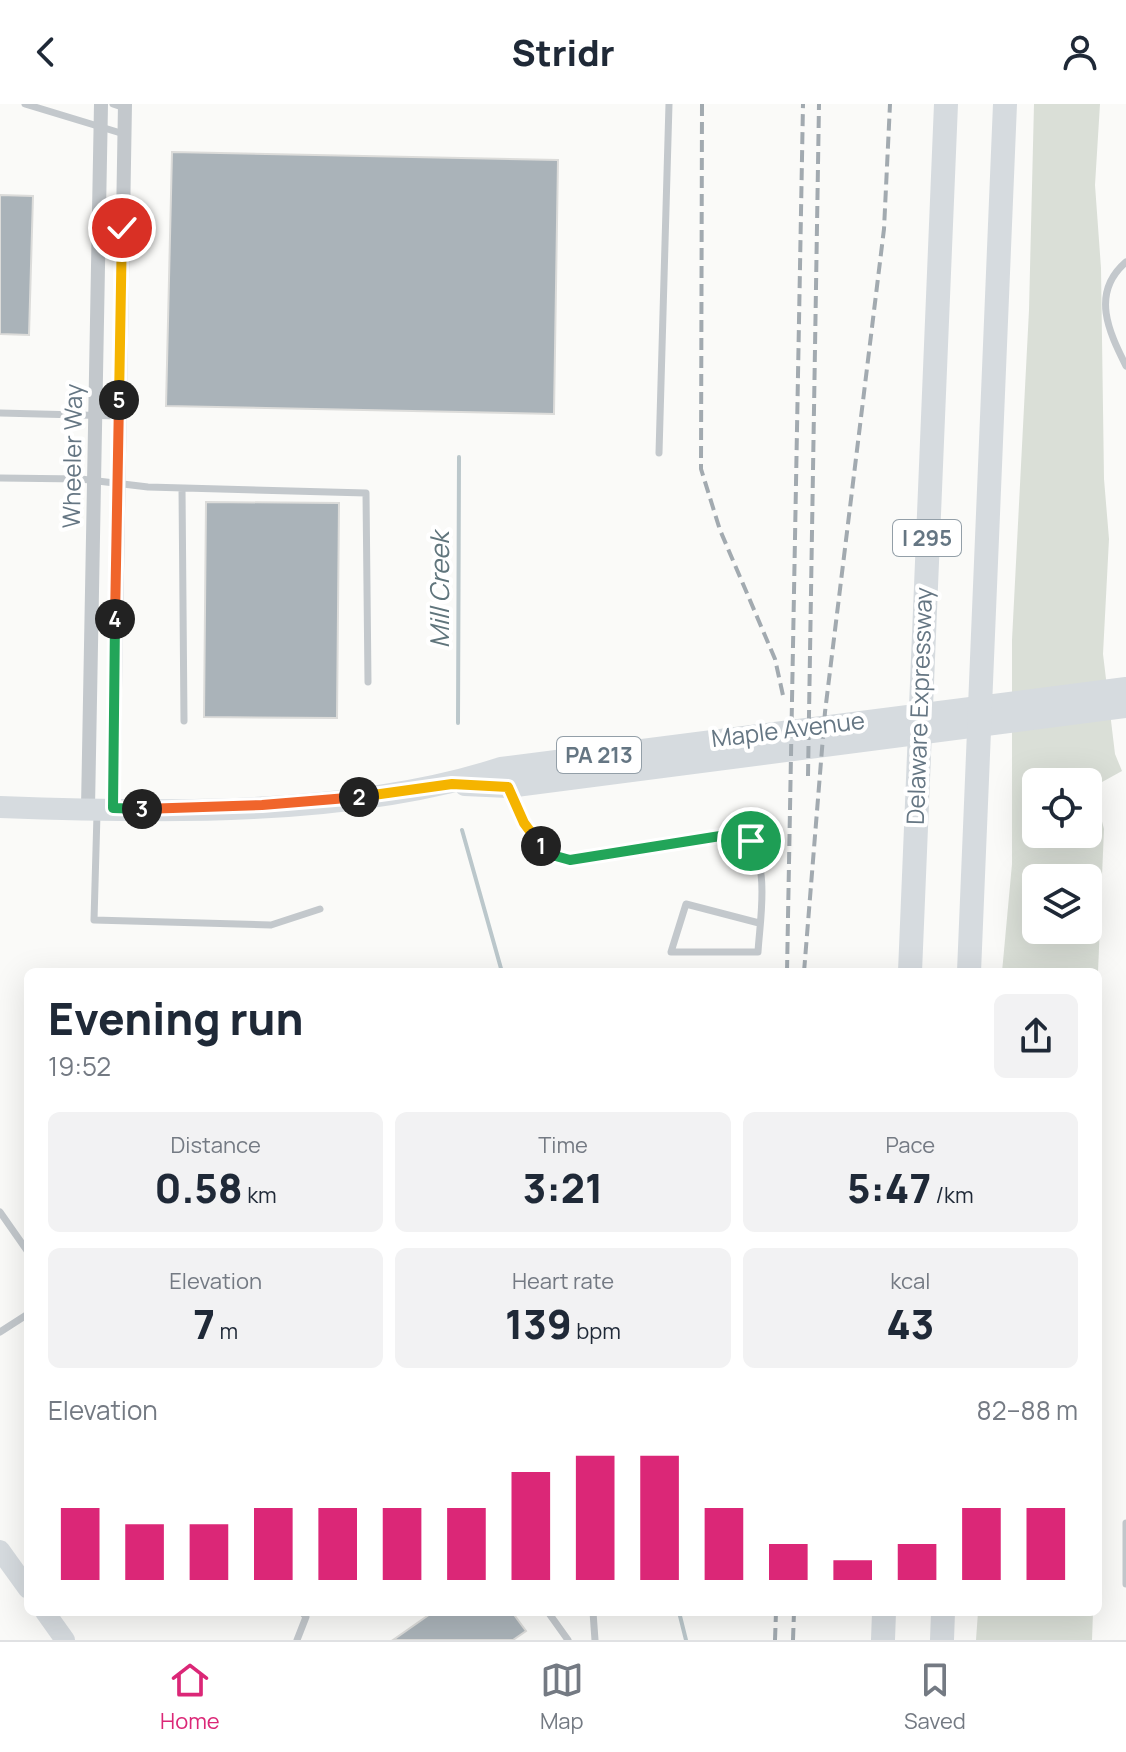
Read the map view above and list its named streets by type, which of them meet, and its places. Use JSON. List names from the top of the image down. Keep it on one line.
{"streets":{"highway":["I 295","Delaware Expressway"],"main road":["Maple Avenue","PA 213"],"street":["Wheeler Way"]},"crossings":[["Wheeler Way","Maple Avenue"]],"water":["Mill Creek"],"page":{"header":"Stridr","pins":["5","4","2","3","1"],"heading":["Evening run","19:52"],"stats":[["Distance","0.58 km"],["Time","3:21"],["Pace","5:47 /km"],["Elevation","7 m"],["Heart rate","139 bpm"],["kcal","43"]],"chart":["Elevation","82–88 m"],"tabs":["Home","Map","Saved"]}}
